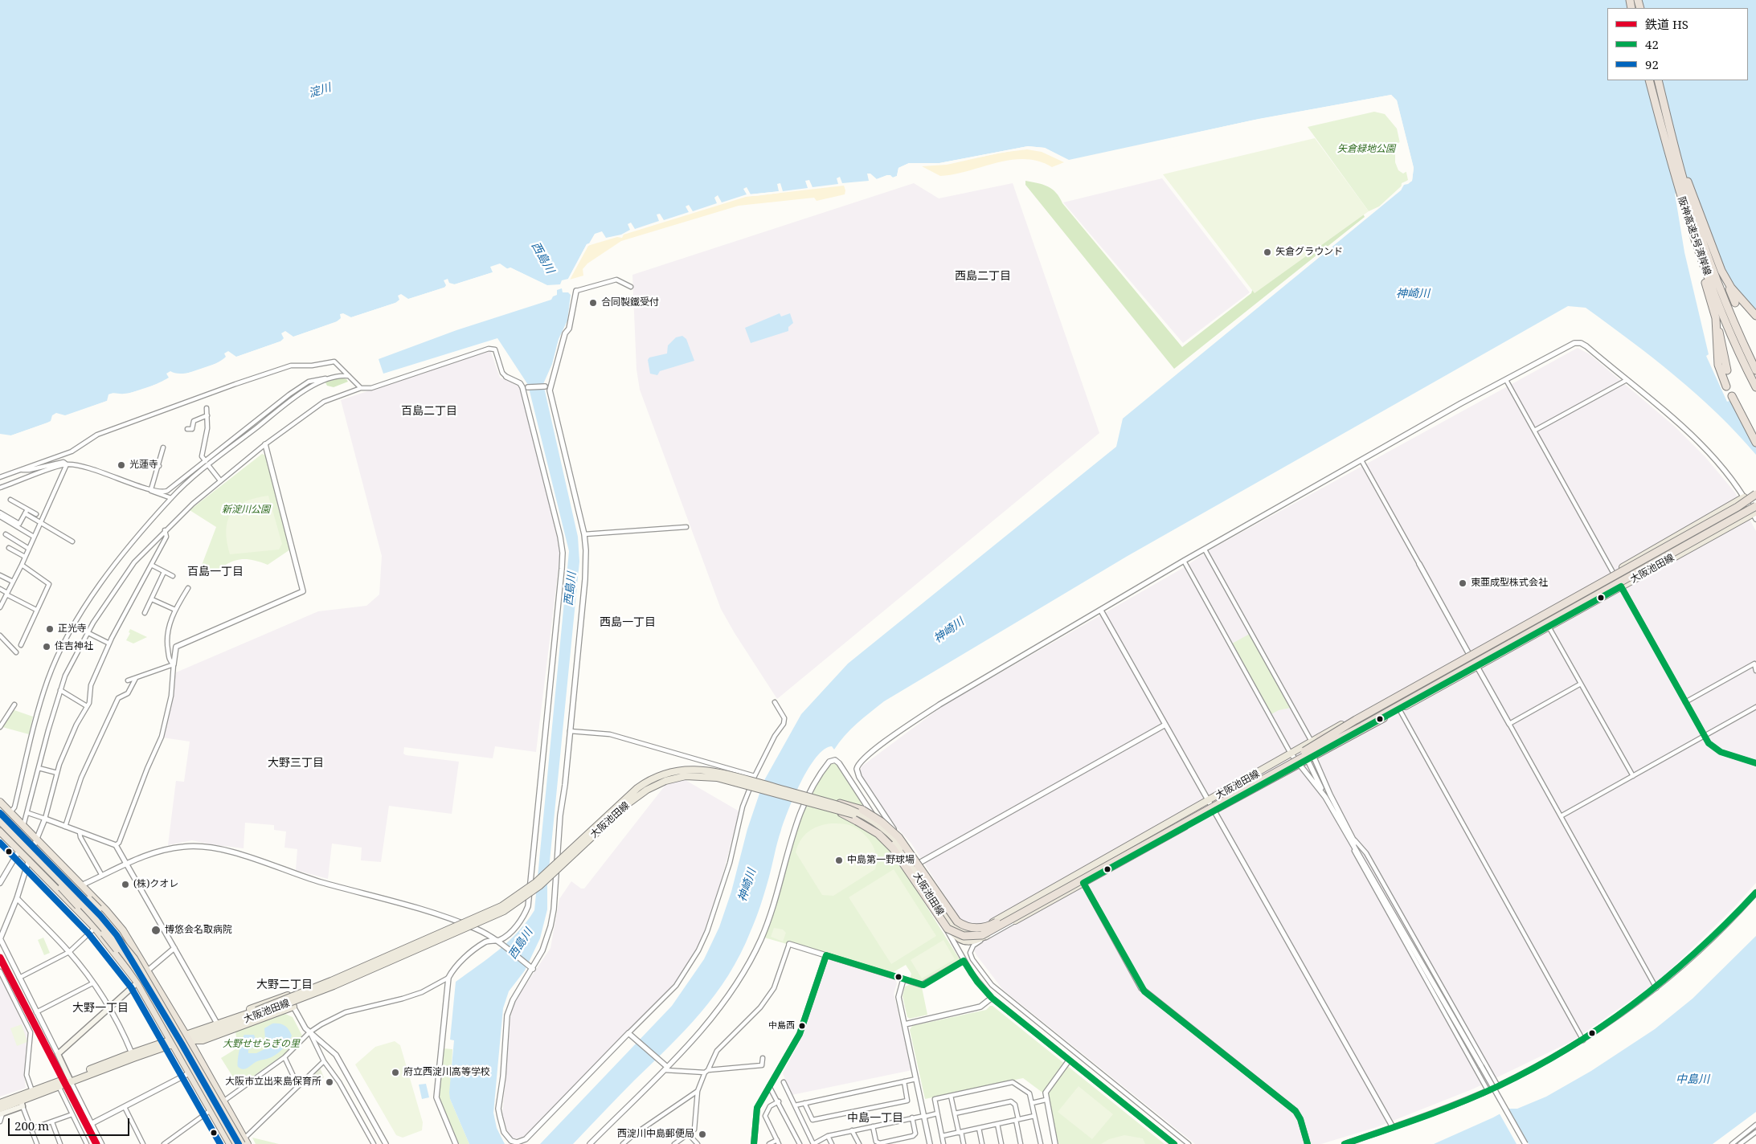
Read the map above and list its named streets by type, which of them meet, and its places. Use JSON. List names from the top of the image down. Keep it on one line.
{"streets":{"highway":["阪神高速5号湾岸線"],"main road":["大阪池田線"]},"districts":["西島二丁目","百島二丁目","百島一丁目","西島一丁目","大野三丁目","大野二丁目","大野一丁目","中島一丁目"],"water":["淀川","西島川","神崎川","中島川"],"parks":["矢倉緑地公園","新淀川公園","大野せせらぎの里"],"places":["矢倉グラウンド","合同製鐵受付","光蓮寺","東亜成型株式会社","正光寺","住吉神社","中島第一野球場","(株)クオレ","博悠会名取病院","中島西","府立西淀川高等学校","大阪市立出来島保育所","西淀川中島郵便局"],"lines":["transit line 42","transit line 92","rail line HS"],"legend":["鉄道 HS","42","92"],"scale_bar":"200 m"}
